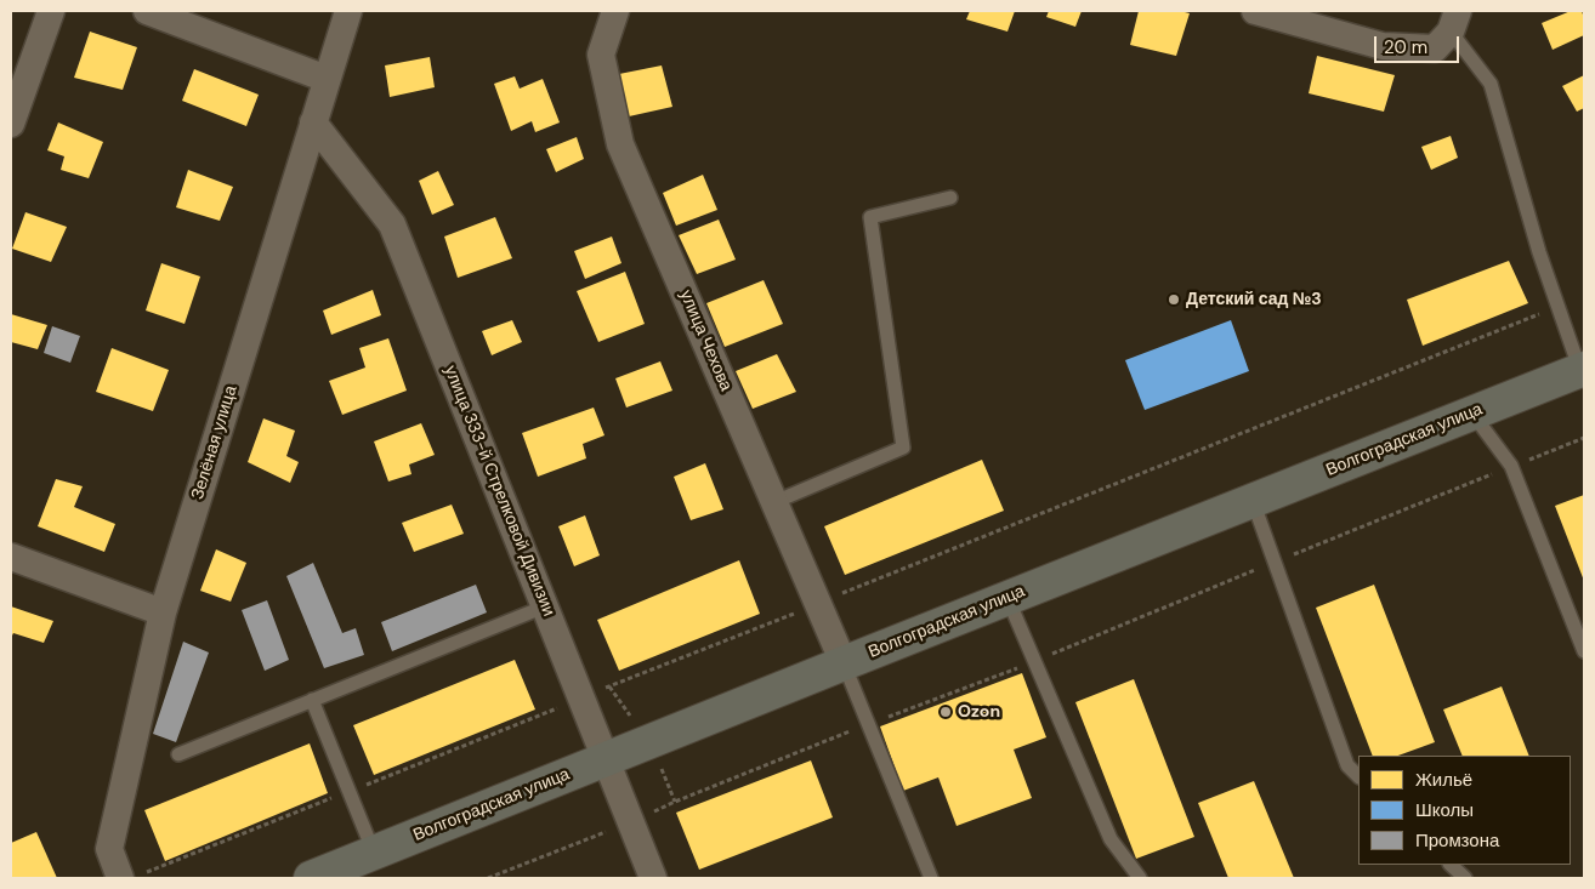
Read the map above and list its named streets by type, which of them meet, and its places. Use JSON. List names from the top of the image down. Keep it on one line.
{"streets":{"main road":["Волгоградская улица"],"street":["улица Чехова","Зелёная улица","улица 333-й Стрелковой Дивизии"]},"crossings":[["улица Чехова","Волгоградская улица"],["Волгоградская улица","улица 333-й Стрелковой Дивизии"],["Зелёная улица","улица 333-й Стрелковой Дивизии"]],"places":["Детский сад №3","Ozon"],"legend":["Жильё","Школы","Промзона"],"scale_bar":"20 m"}
